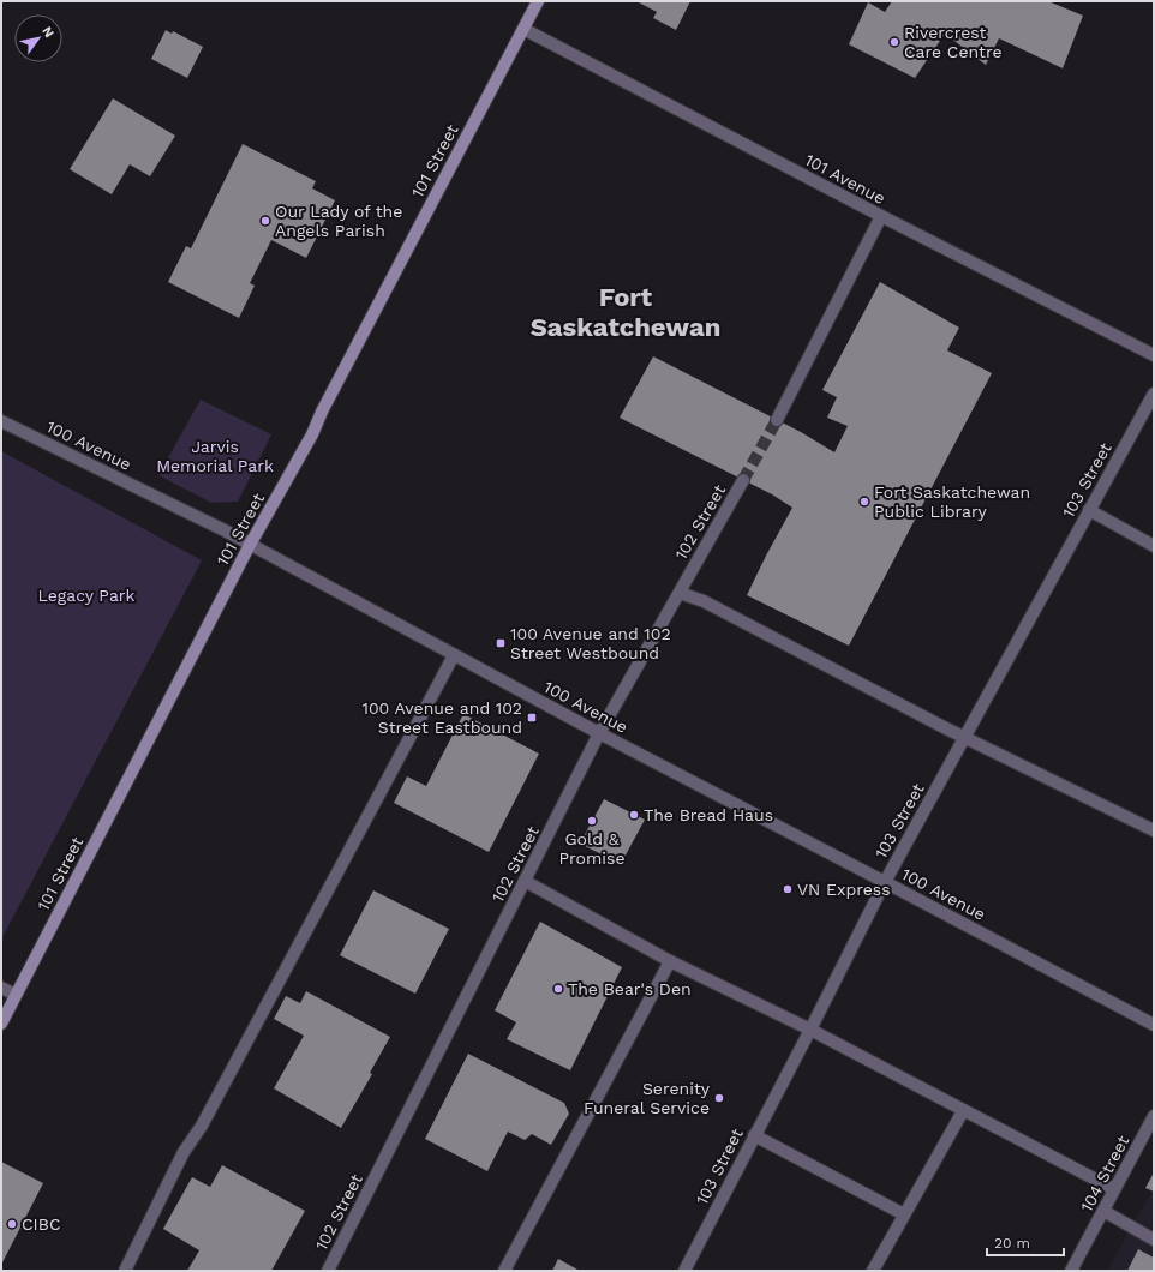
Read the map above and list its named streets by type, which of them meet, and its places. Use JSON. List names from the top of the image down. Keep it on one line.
{"streets":{"street":["101 Street","101 Avenue","100 Avenue","103 Street","102 Street","104 Street"]},"crossings":[["101 Street","101 Avenue"],["101 Street","100 Avenue"],["100 Avenue","103 Street"],["100 Avenue","102 Street"]],"districts":["Fort Saskatchewan"],"parks":["Jarvis Memorial Park","Legacy Park"],"places":{"other":["Rivercrest Care Centre","Our Lady of the Angels Parish","Fort Saskatchewan Public Library","The Bread Haus","Gold & Promise","VN Express","The Bear's Den","Serenity Funeral Service","CIBC"],"transit":["100 Avenue and 102 Street Westbound","100 Avenue and 102 Street Eastbound"]},"scale_bar":"20 m","north":"top right"}
